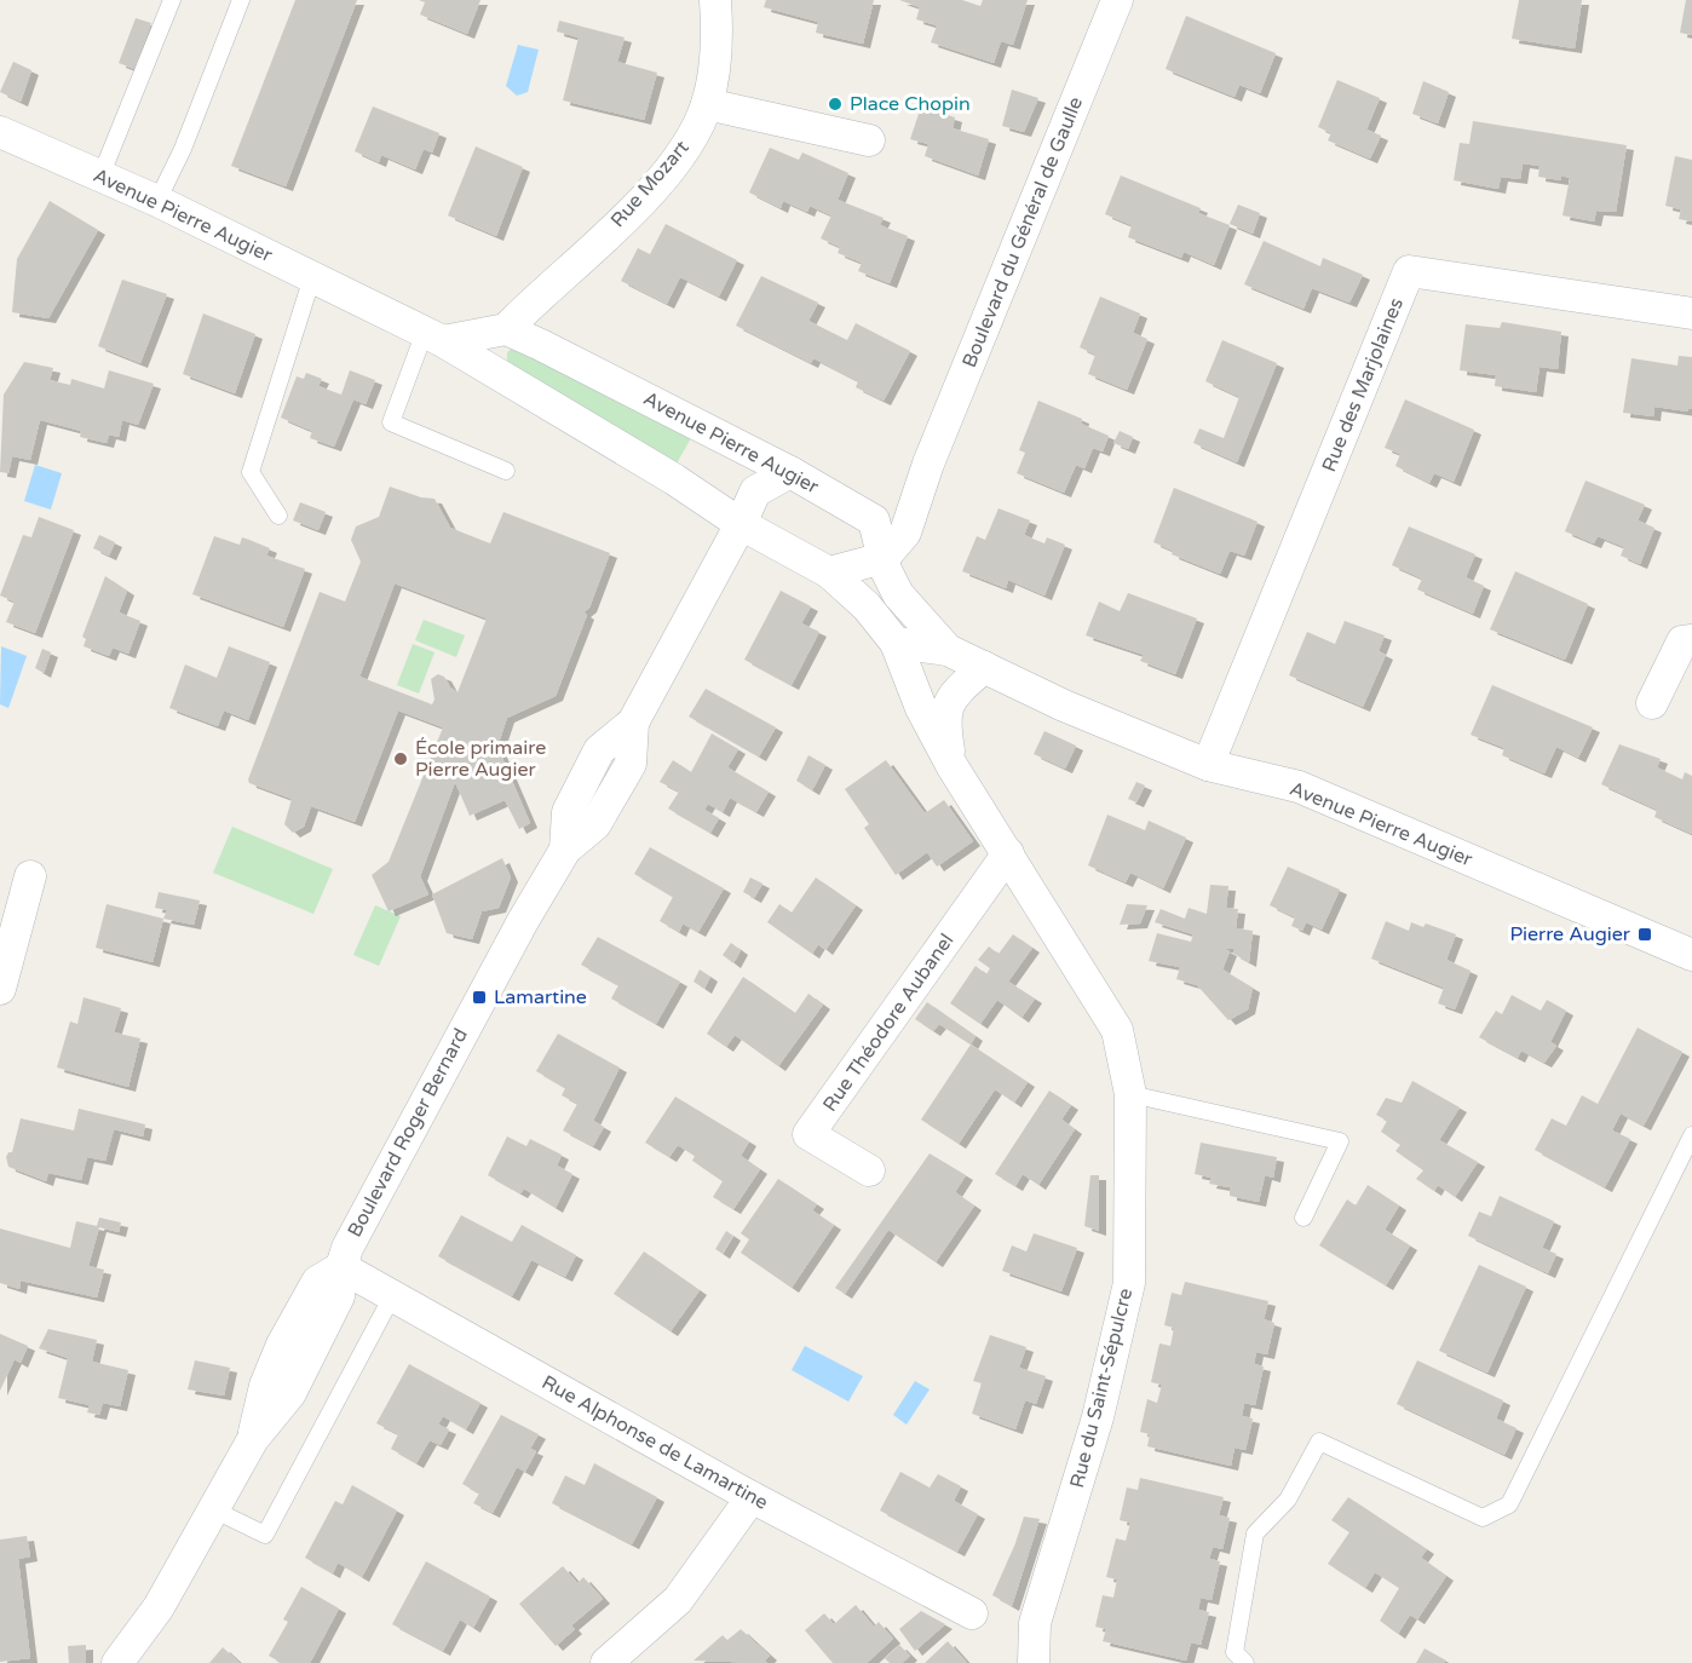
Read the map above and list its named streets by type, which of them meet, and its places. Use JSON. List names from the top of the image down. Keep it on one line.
{"streets":{"street":["Rue Mozart","Avenue Pierre Augier","Boulevard du Général de Gaulle","Rue des Marjolaines","Rue Théodore Aubanel","Boulevard Roger Bernard","Rue du Saint-Sépulcre","Rue Alphonse de Lamartine"]},"crossings":[["Rue Mozart","Avenue Pierre Augier"],["Avenue Pierre Augier","Boulevard du Général de Gaulle"],["Avenue Pierre Augier","Rue des Marjolaines"],["Avenue Pierre Augier","Boulevard Roger Bernard"],["Avenue Pierre Augier","Rue du Saint-Sépulcre"],["Rue Théodore Aubanel","Rue du Saint-Sépulcre"],["Boulevard Roger Bernard","Rue Alphonse de Lamartine"]],"places":{"other":["Place Chopin","École primaire Pierre Augier"],"transit":["Pierre Augier","Lamartine"]}}
